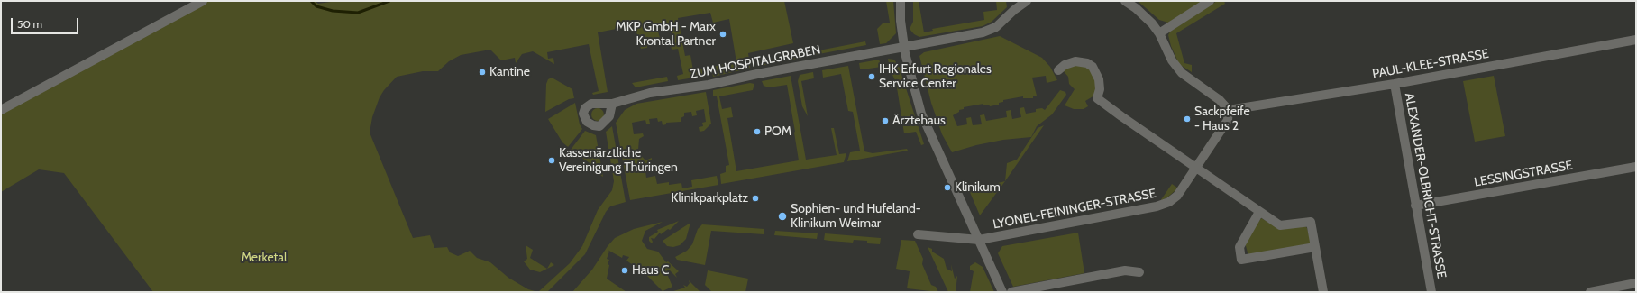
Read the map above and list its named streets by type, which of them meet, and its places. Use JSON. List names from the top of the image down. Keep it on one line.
{"streets":{"street":["ZUM HOSPITALGRABEN","PAUL-KLEE-STRASSE","LESSINGSTRASSE","ALEXANDER-OLBRICHT-STRASSE","LYONEL-FEININGER-STRASSE"]},"crossings":[["PAUL-KLEE-STRASSE","ALEXANDER-OLBRICHT-STRASSE"],["PAUL-KLEE-STRASSE","LYONEL-FEININGER-STRASSE"],["LESSINGSTRASSE","ALEXANDER-OLBRICHT-STRASSE"]],"parks":["Merketal"],"places":["MKP GmbH - Marx Krontal Partner","Kantine","IHK Erfurt Regionales Service Center","Sackpfeife - Haus 2","Ärztehaus","POM","Kassenärztliche Vereinigung Thüringen","Klinikum","Klinikparkplatz","Sophien- und Hufeland- Klinikum Weimar","Haus C"],"scale_bar":"50 m"}
